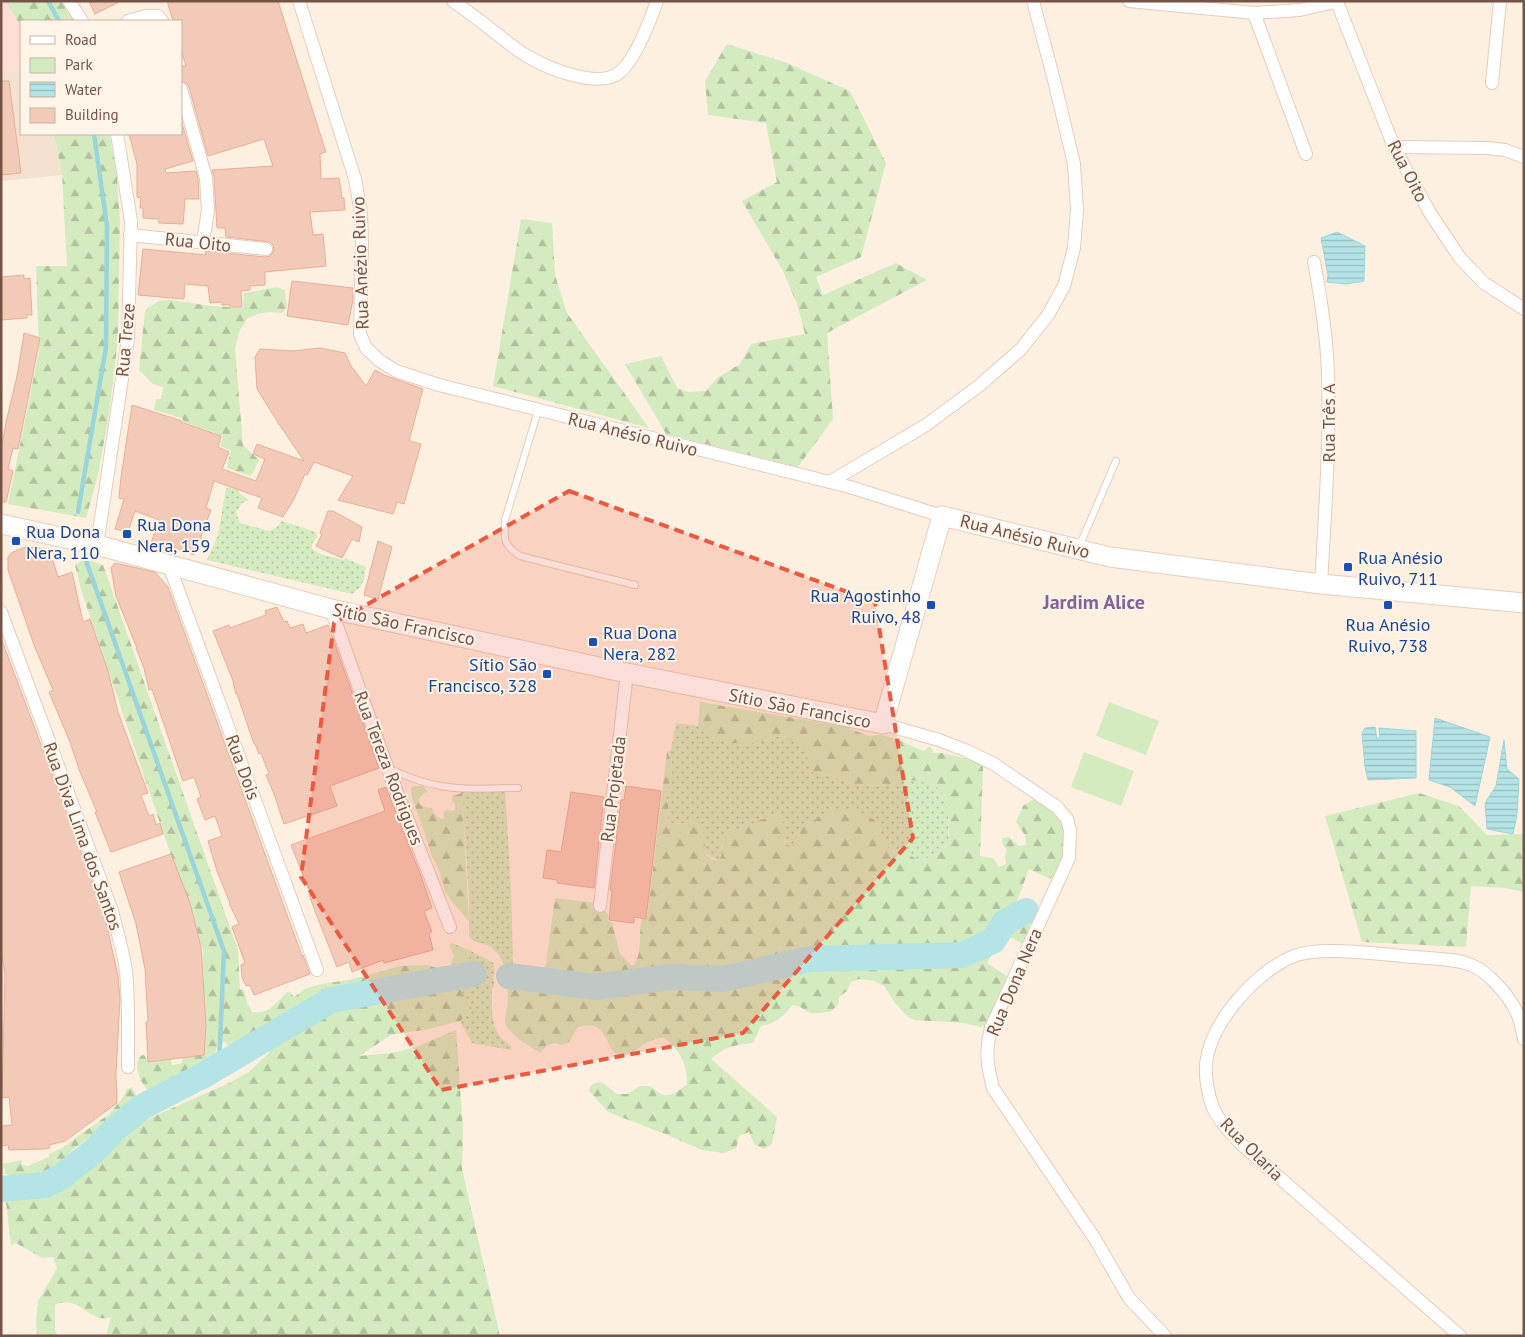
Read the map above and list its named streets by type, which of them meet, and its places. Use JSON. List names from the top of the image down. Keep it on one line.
{"streets":{"street":["Rua Oito","Rua Anézio Ruivo","Rua Treze","Rua Três A","Rua Anésio Ruivo","Sítio São Francisco","Rua Dois","Rua Tereza Rodrigues","Rua Projetada","Rua Diva Lima dos Santos","Rua Dona Nera","Rua Olaria"]},"crossings":[["Rua Oito","Rua Treze"],["Rua Anézio Ruivo","Rua Anésio Ruivo"],["Rua Treze","Sítio São Francisco"],["Rua Três A","Rua Anésio Ruivo"],["Sítio São Francisco","Rua Dois"],["Sítio São Francisco","Rua Tereza Rodrigues"],["Sítio São Francisco","Rua Projetada"],["Sítio São Francisco","Rua Dona Nera"]],"districts":["Jardim Alice"],"places":{"transit":["Rua Dona Nera, 159","Rua Dona Nera, 110","Rua Anésio Ruivo, 711","Rua Agostinho Ruivo, 48","Rua Anésio Ruivo, 738","Rua Dona Nera, 282","Sítio São Francisco, 328"]},"legend":["Road","Park","Water","Building"]}
